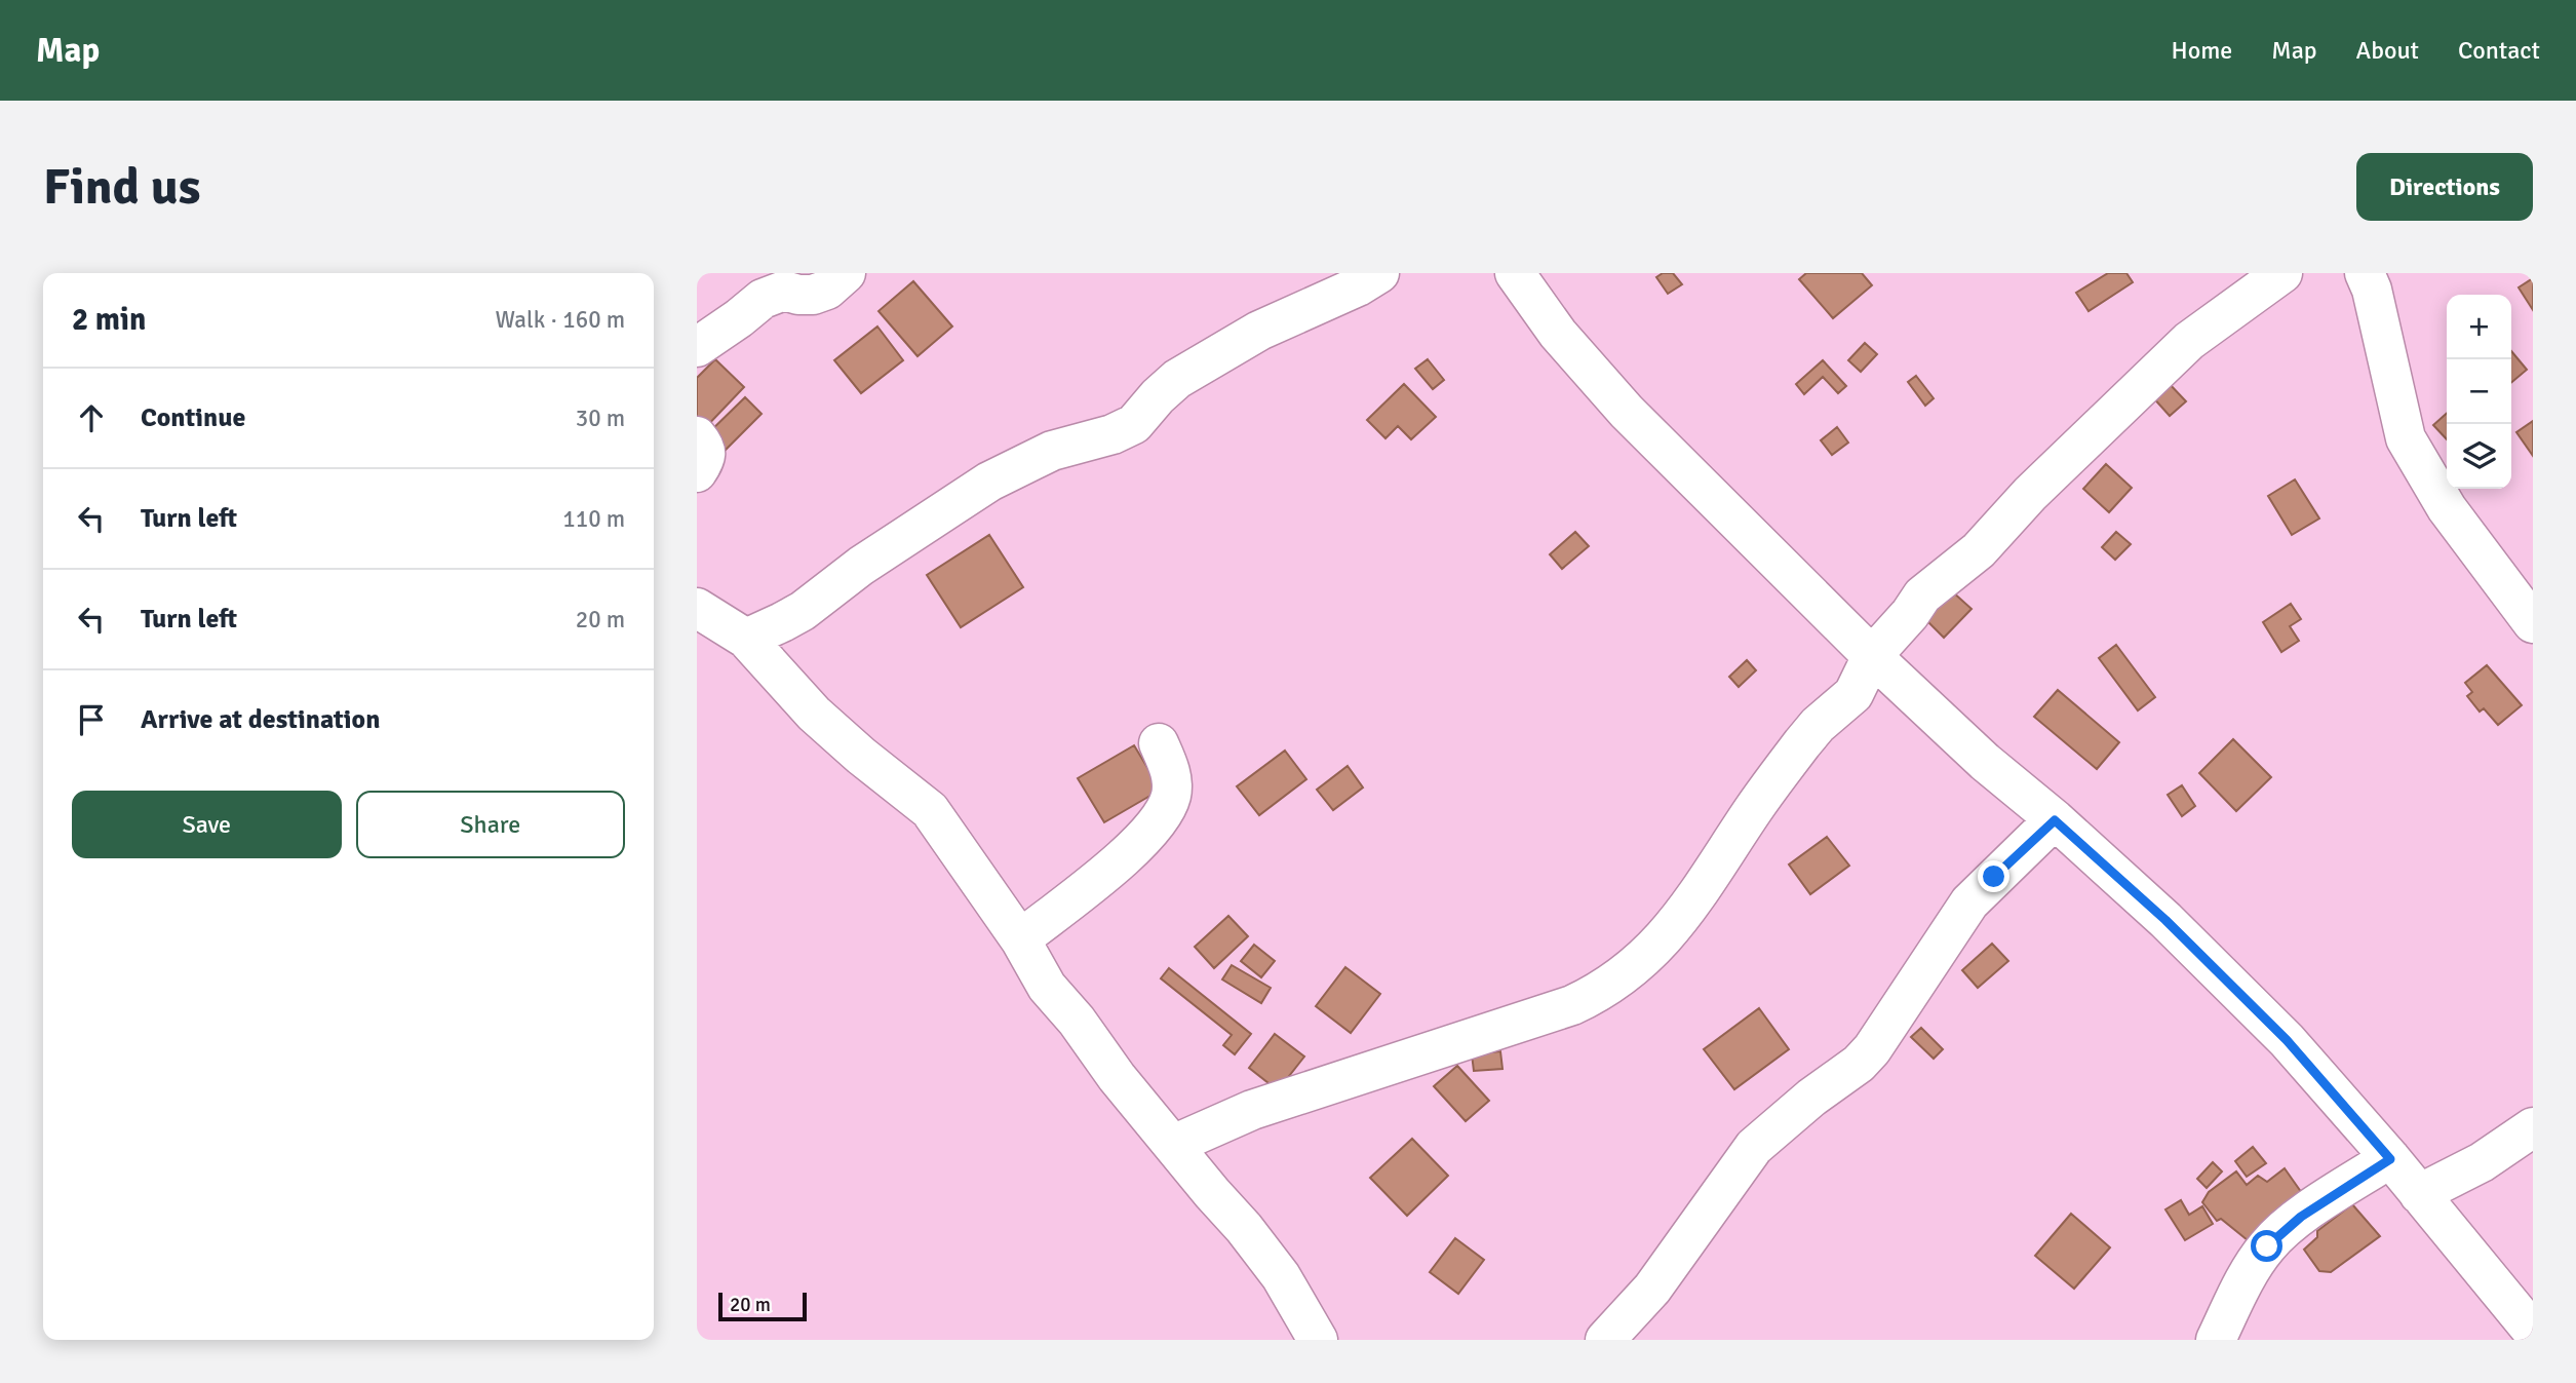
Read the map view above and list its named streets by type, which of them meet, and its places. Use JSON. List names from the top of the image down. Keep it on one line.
{"scale_bar":"20 m","page":{"header":"Map","nav":["Home","Map","About","Contact"],"buttons":["Directions",["Save","Share"]],"title":"Find us","heading":["2 min","Walk · 160 m"],"map_buttons":["+","−"],"list":[["Continue","30 m"],["Turn left","110 m"],["Turn left","20 m"],"Arrive at destination"],"scale":"20 m"}}
